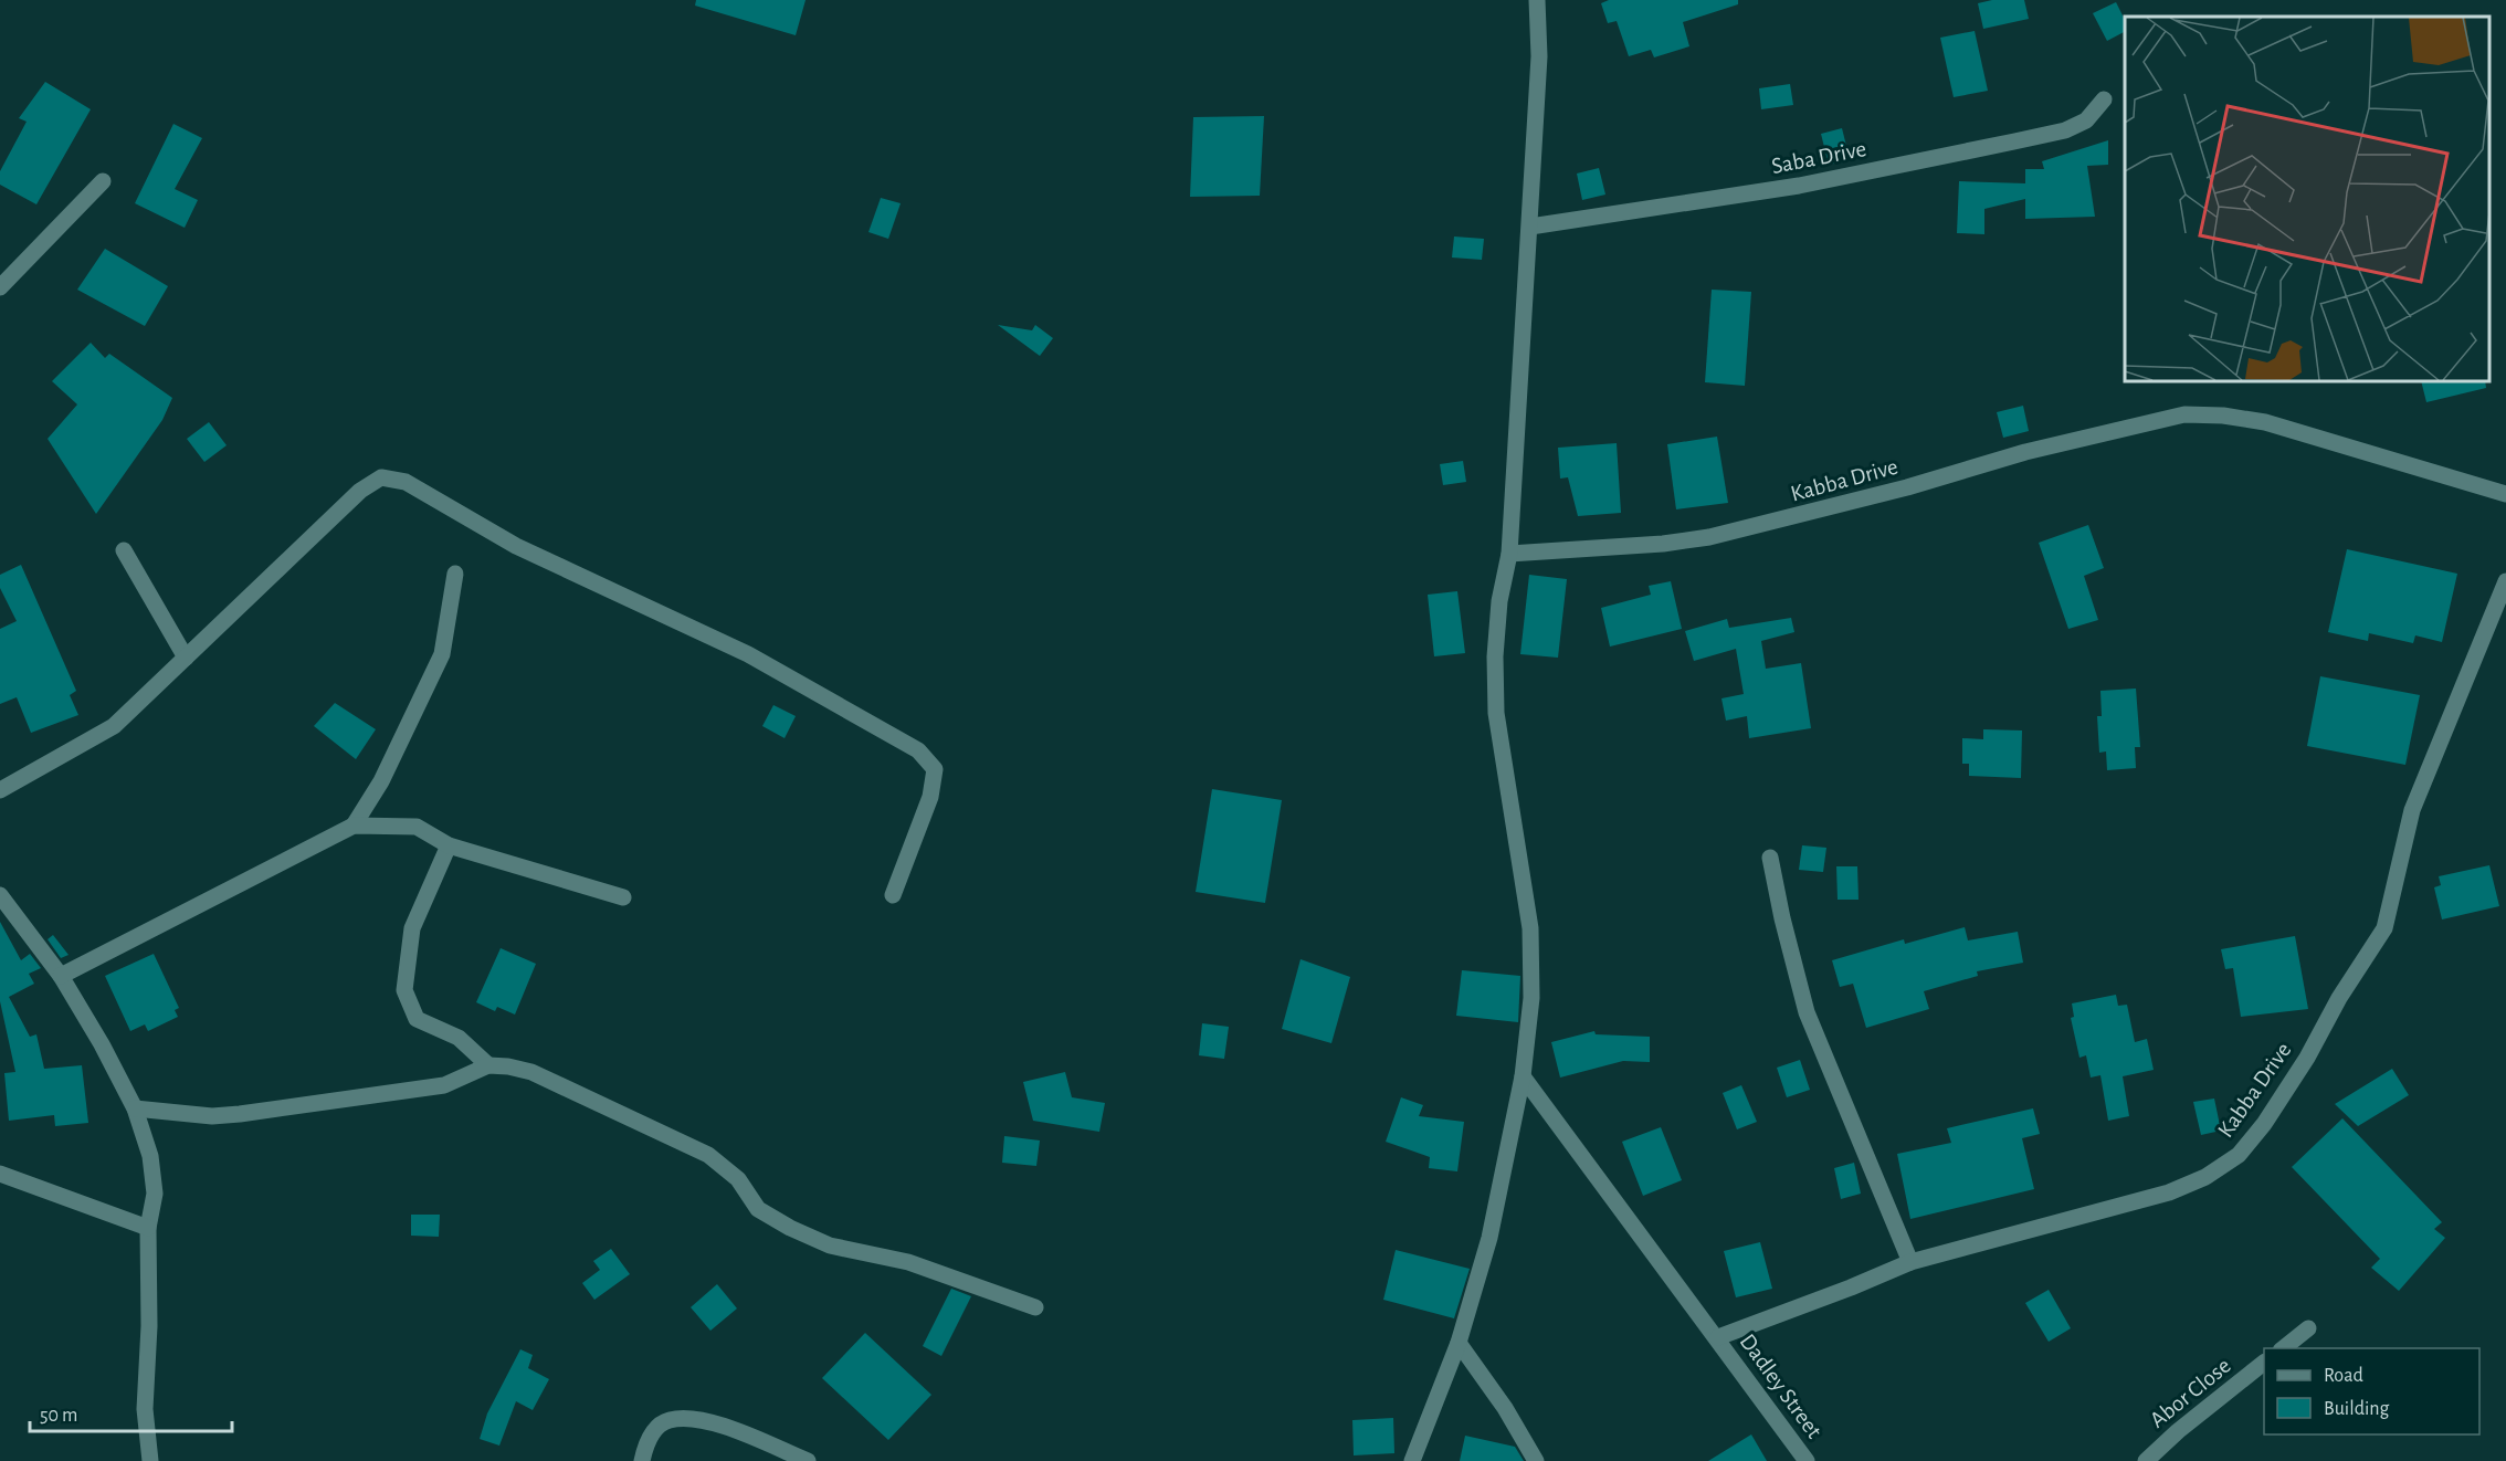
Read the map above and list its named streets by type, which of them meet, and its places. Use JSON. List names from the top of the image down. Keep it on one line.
{"streets":{"street":["Saba Drive","Kabba Drive","Dadley Street","Abor Close"]},"crossings":[["Kabba Drive","Dadley Street"]],"legend":["Road","Building"],"scale_bar":"50 m"}
